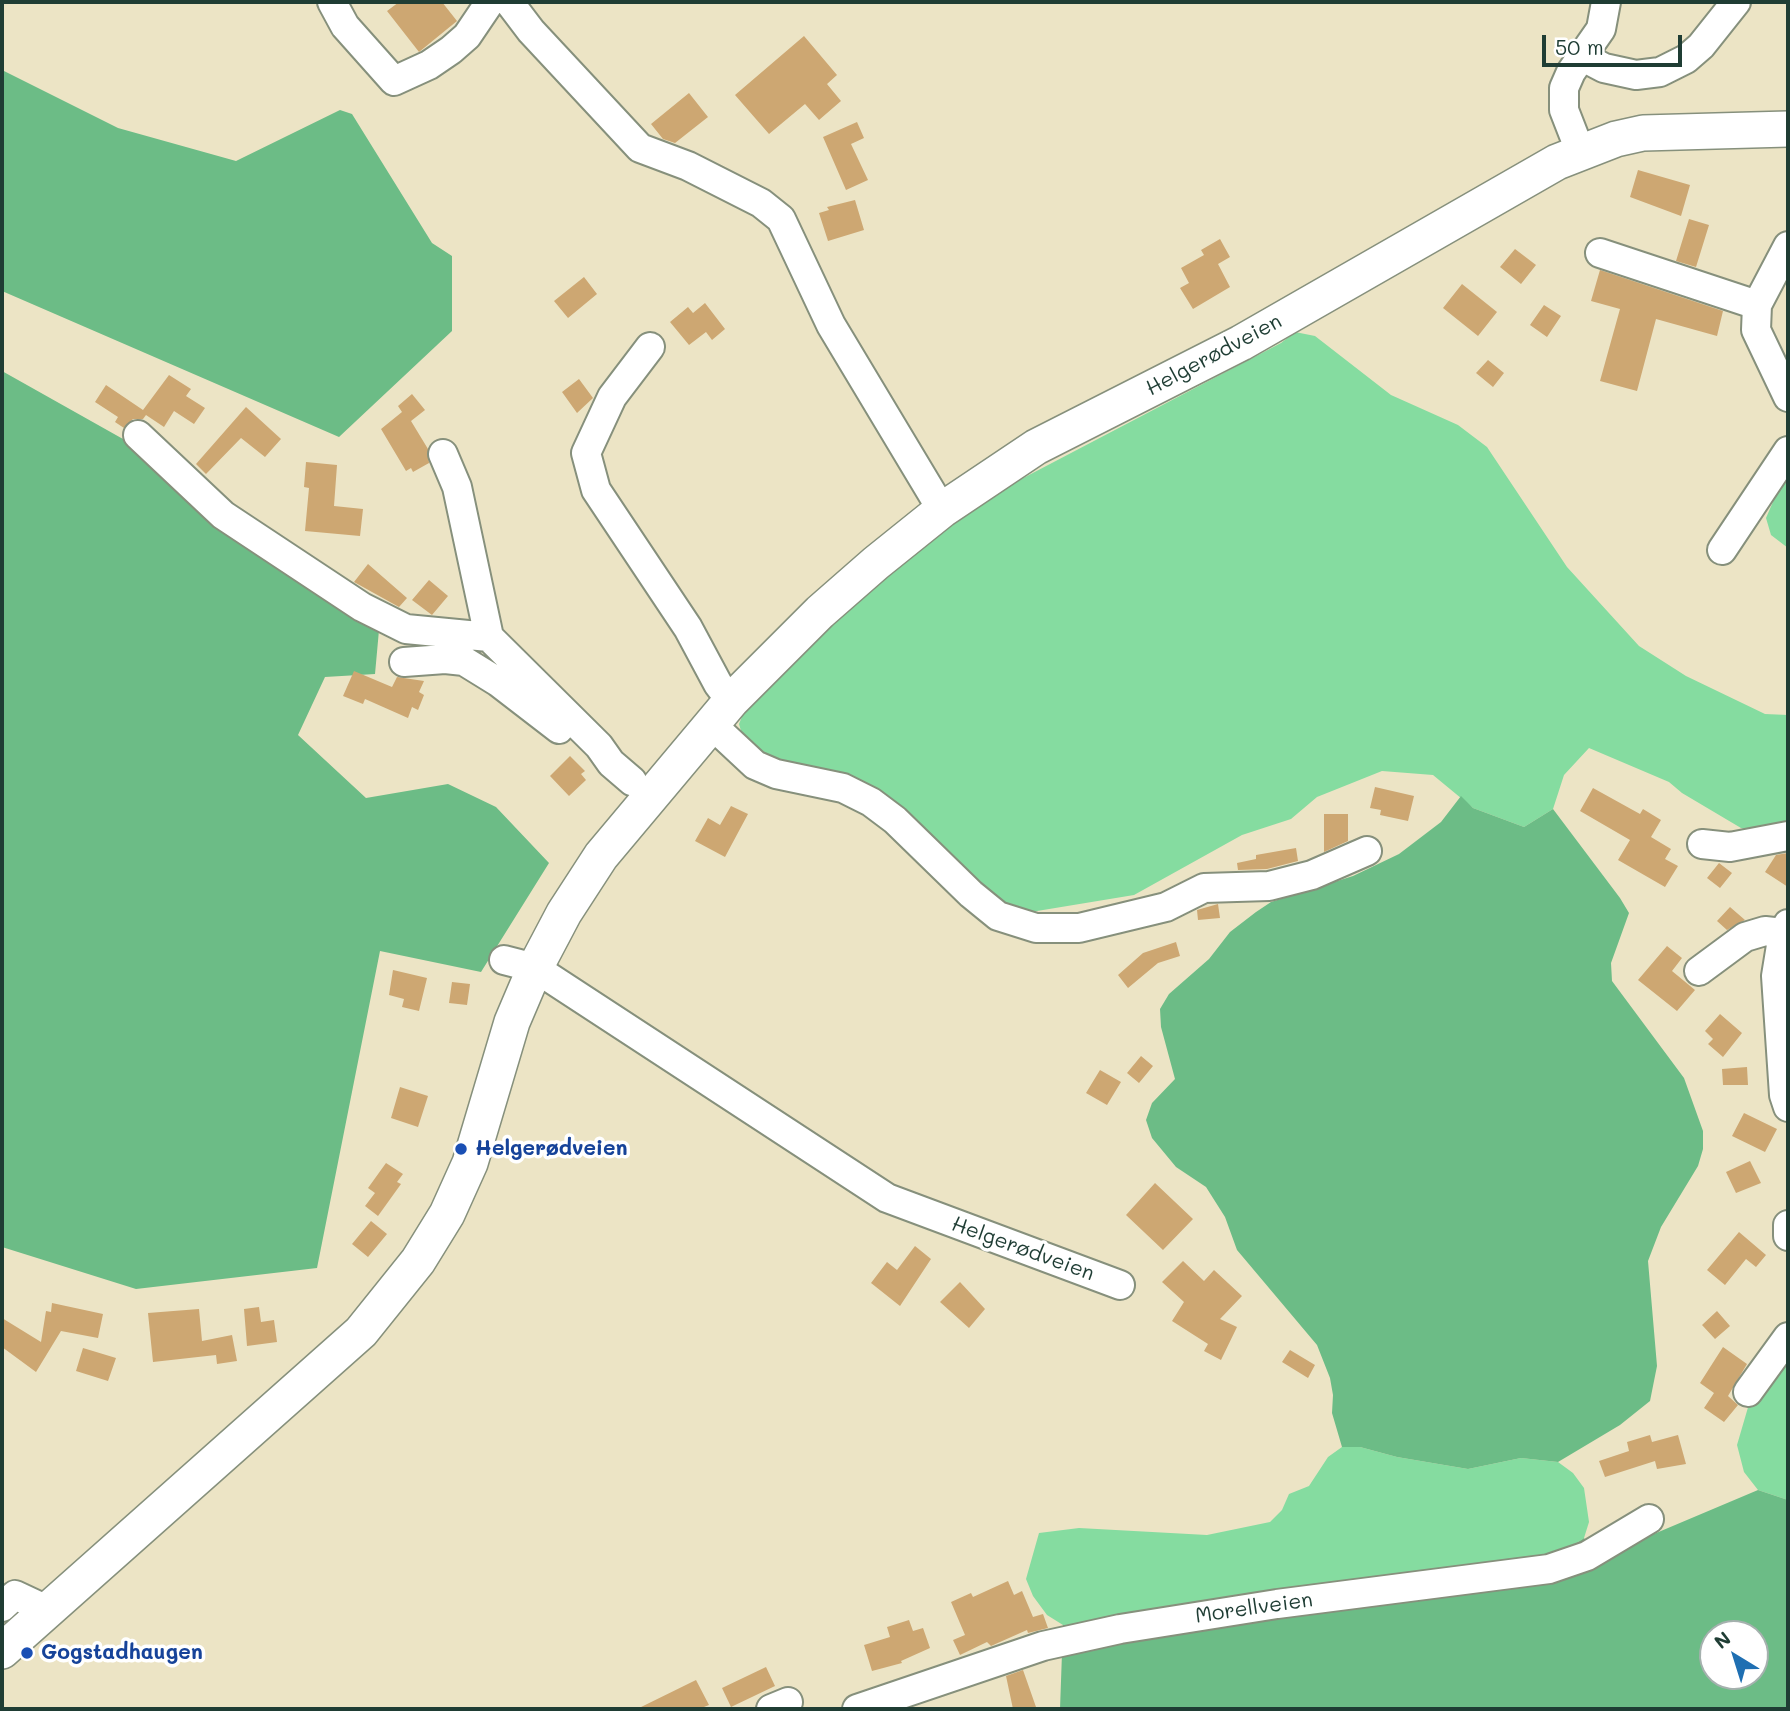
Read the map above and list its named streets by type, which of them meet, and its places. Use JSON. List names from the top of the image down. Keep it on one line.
{"streets":{"main road":["Helgerødveien"],"street":["Morellveien"]},"places":["Helgerødveien","Gogstadhaugen"],"scale_bar":"50 m","north":"top left"}
